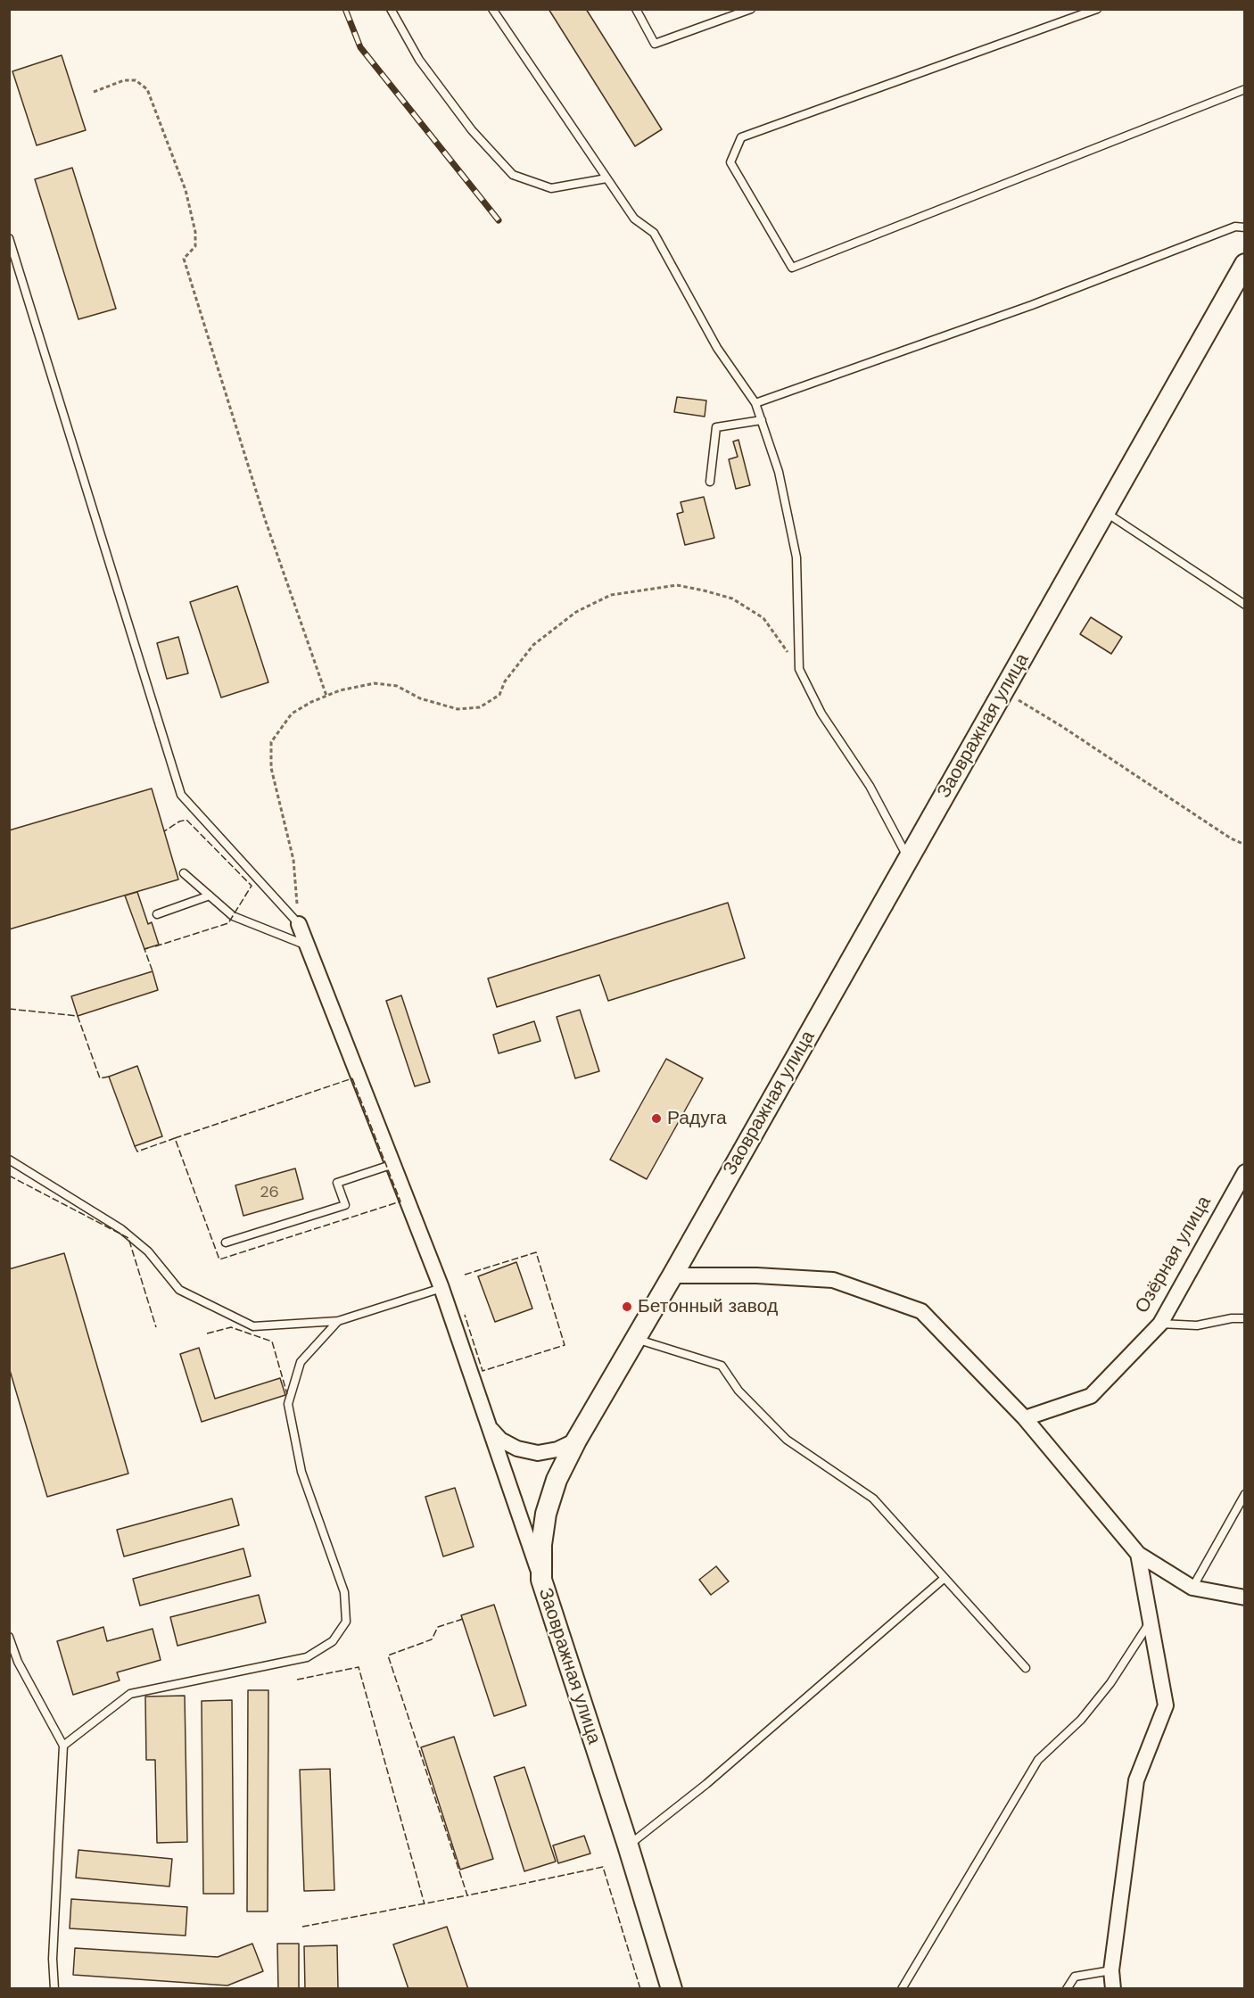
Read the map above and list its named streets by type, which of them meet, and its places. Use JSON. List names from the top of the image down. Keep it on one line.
{"streets":{"street":["Заовражная улица","Озёрная улица"]},"places":["Радуга","Бетонный завод"],"house_numbers":["26"]}
